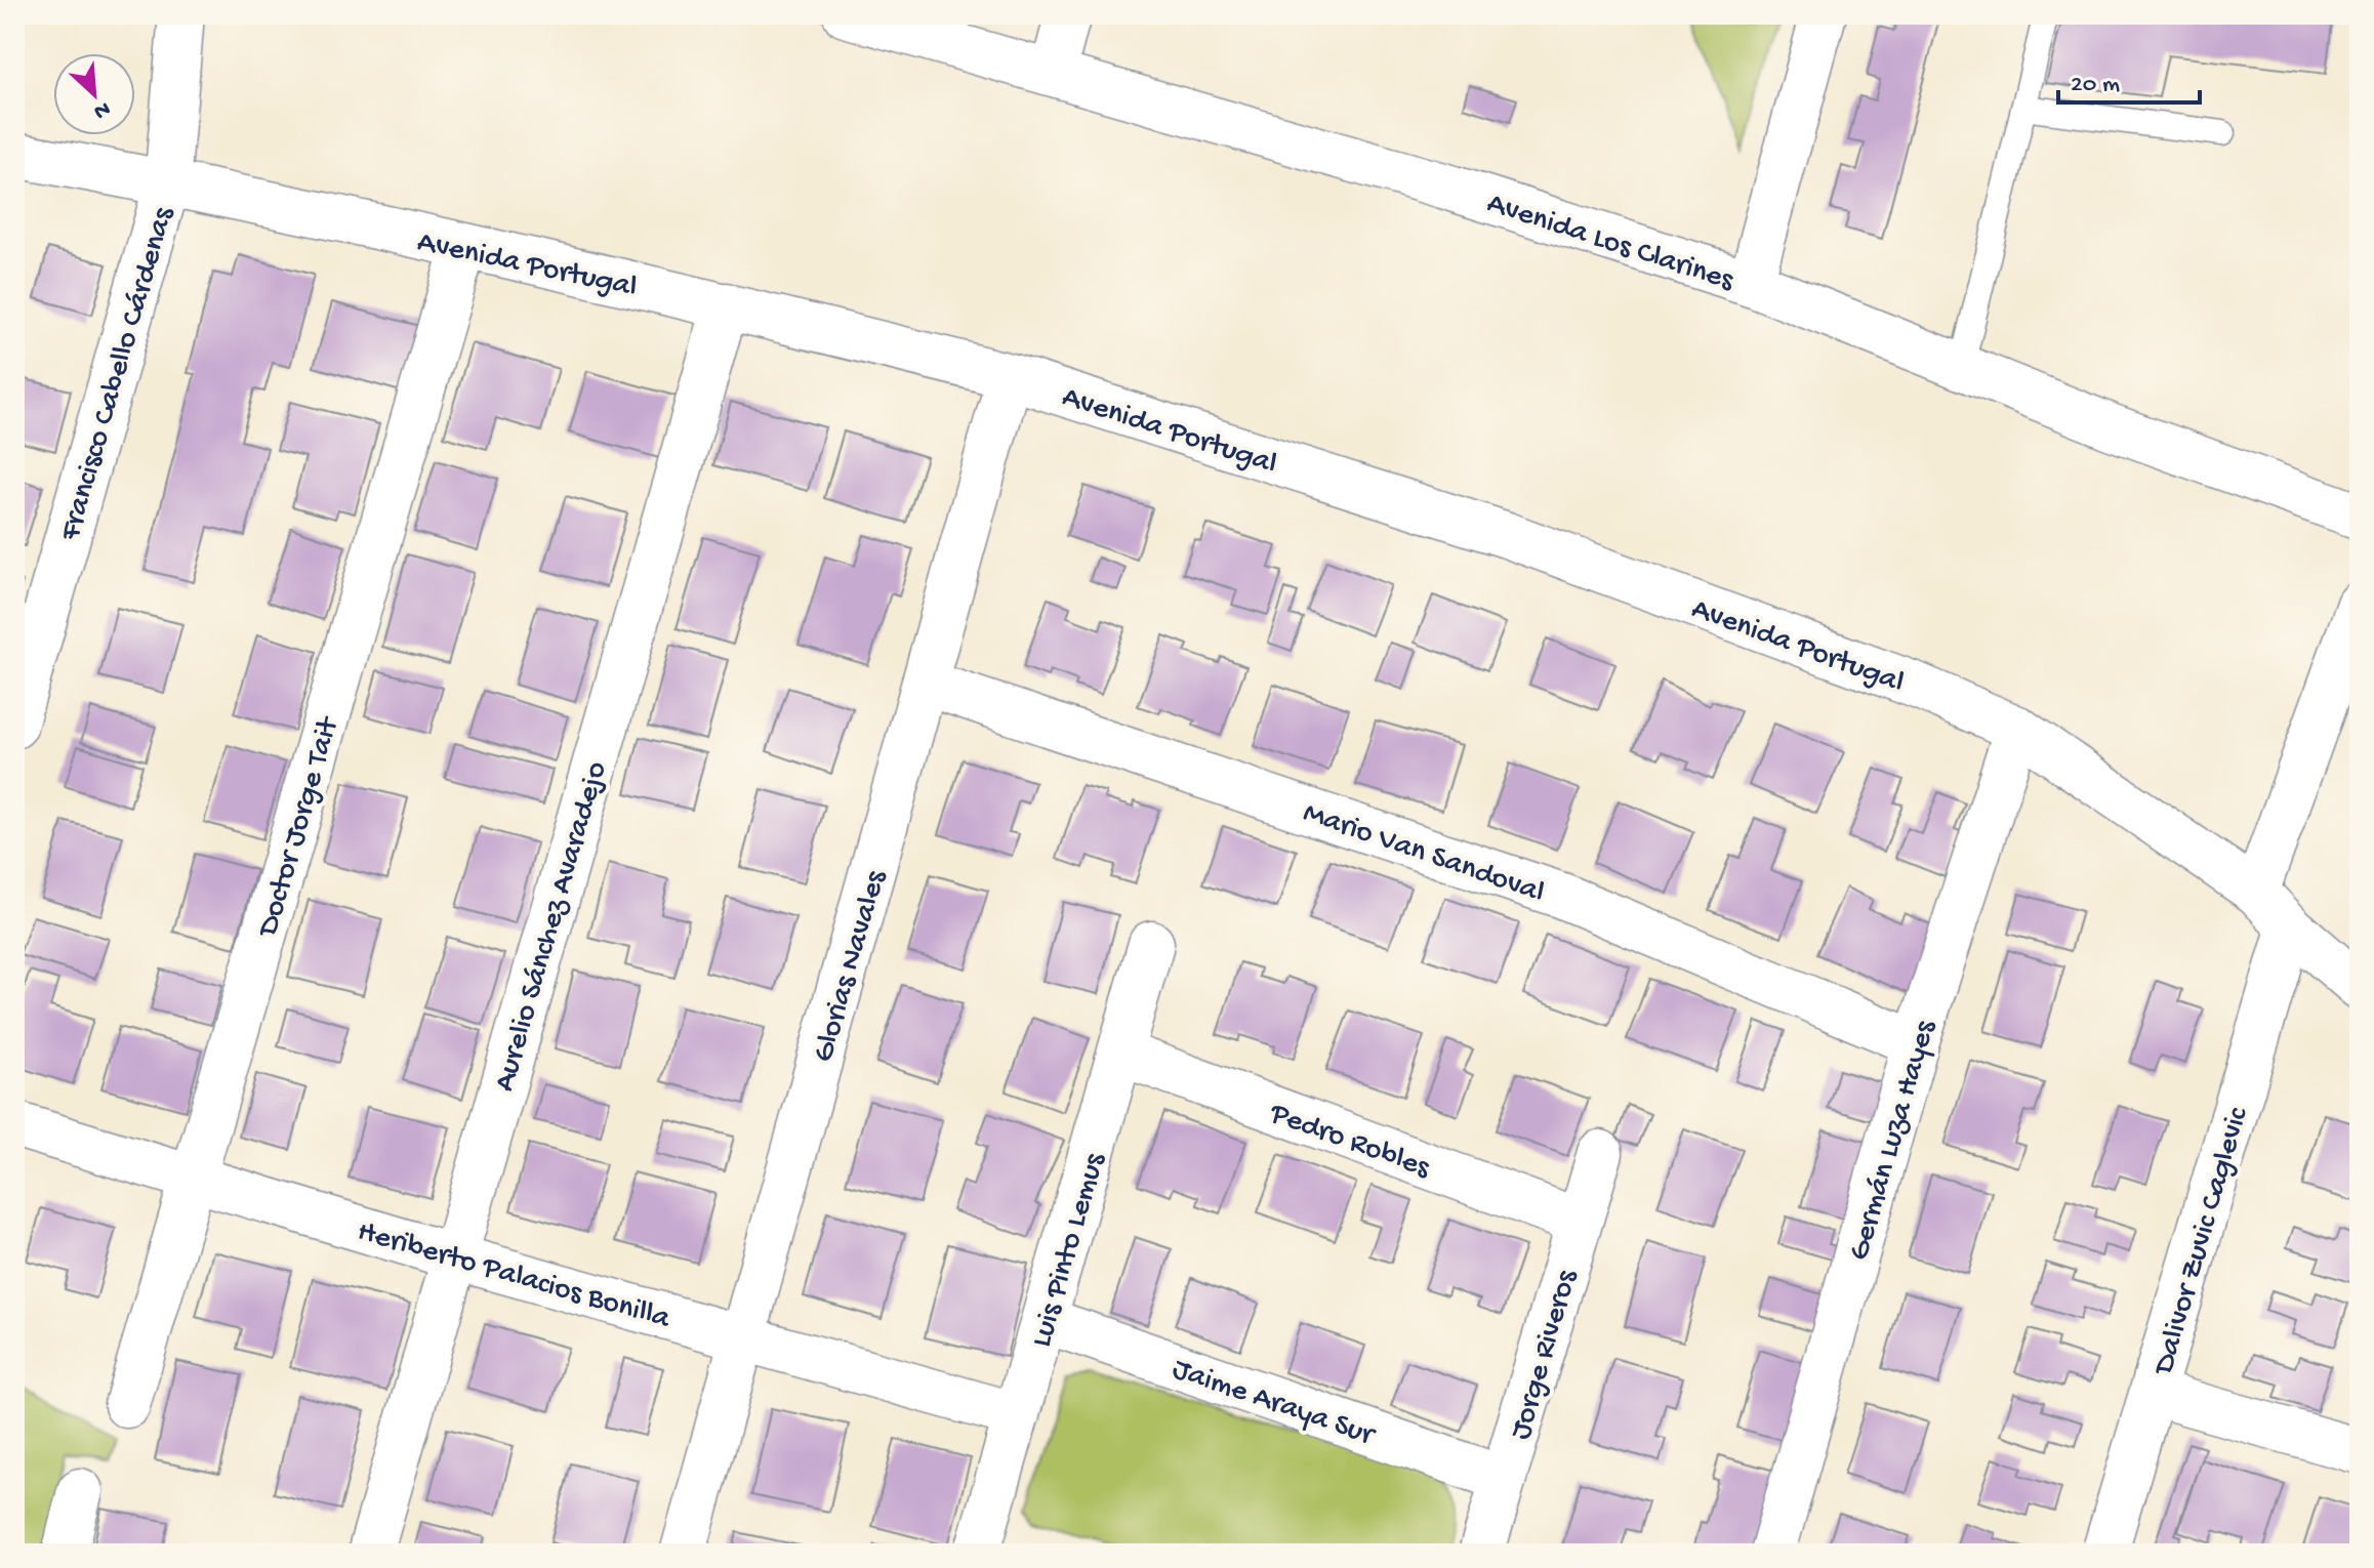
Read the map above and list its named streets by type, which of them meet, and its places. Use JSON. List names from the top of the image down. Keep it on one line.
{"streets":{"street":["Avenida Los Clarines","Avenida Portugal","Francisco Cabello Cárdenas","Doctor Jorge Tait","Mario Van Sandoval","Aurelio Sánchez Avaradejo","Glorias Navales","Pedro Robles","Germán Luza Hayes","Dalivor Zuvic Caglevic","Luis Pinto Lemus","Heriberto Palacios Bonilla","Jorge Riveros","Jaime Araya Sur"]},"crossings":[["Avenida Portugal","Francisco Cabello Cárdenas"],["Avenida Portugal","Doctor Jorge Tait"],["Avenida Portugal","Aurelio Sánchez Avaradejo"],["Avenida Portugal","Glorias Navales"],["Avenida Portugal","Germán Luza Hayes"],["Avenida Portugal","Dalivor Zuvic Caglevic"],["Doctor Jorge Tait","Heriberto Palacios Bonilla"],["Mario Van Sandoval","Glorias Navales"],["Mario Van Sandoval","Germán Luza Hayes"],["Aurelio Sánchez Avaradejo","Heriberto Palacios Bonilla"],["Glorias Navales","Heriberto Palacios Bonilla"],["Pedro Robles","Luis Pinto Lemus"],["Pedro Robles","Jorge Riveros"],["Luis Pinto Lemus","Heriberto Palacios Bonilla"],["Luis Pinto Lemus","Jaime Araya Sur"],["Jorge Riveros","Jaime Araya Sur"]],"scale_bar":"20 m","north":"bottom right"}
